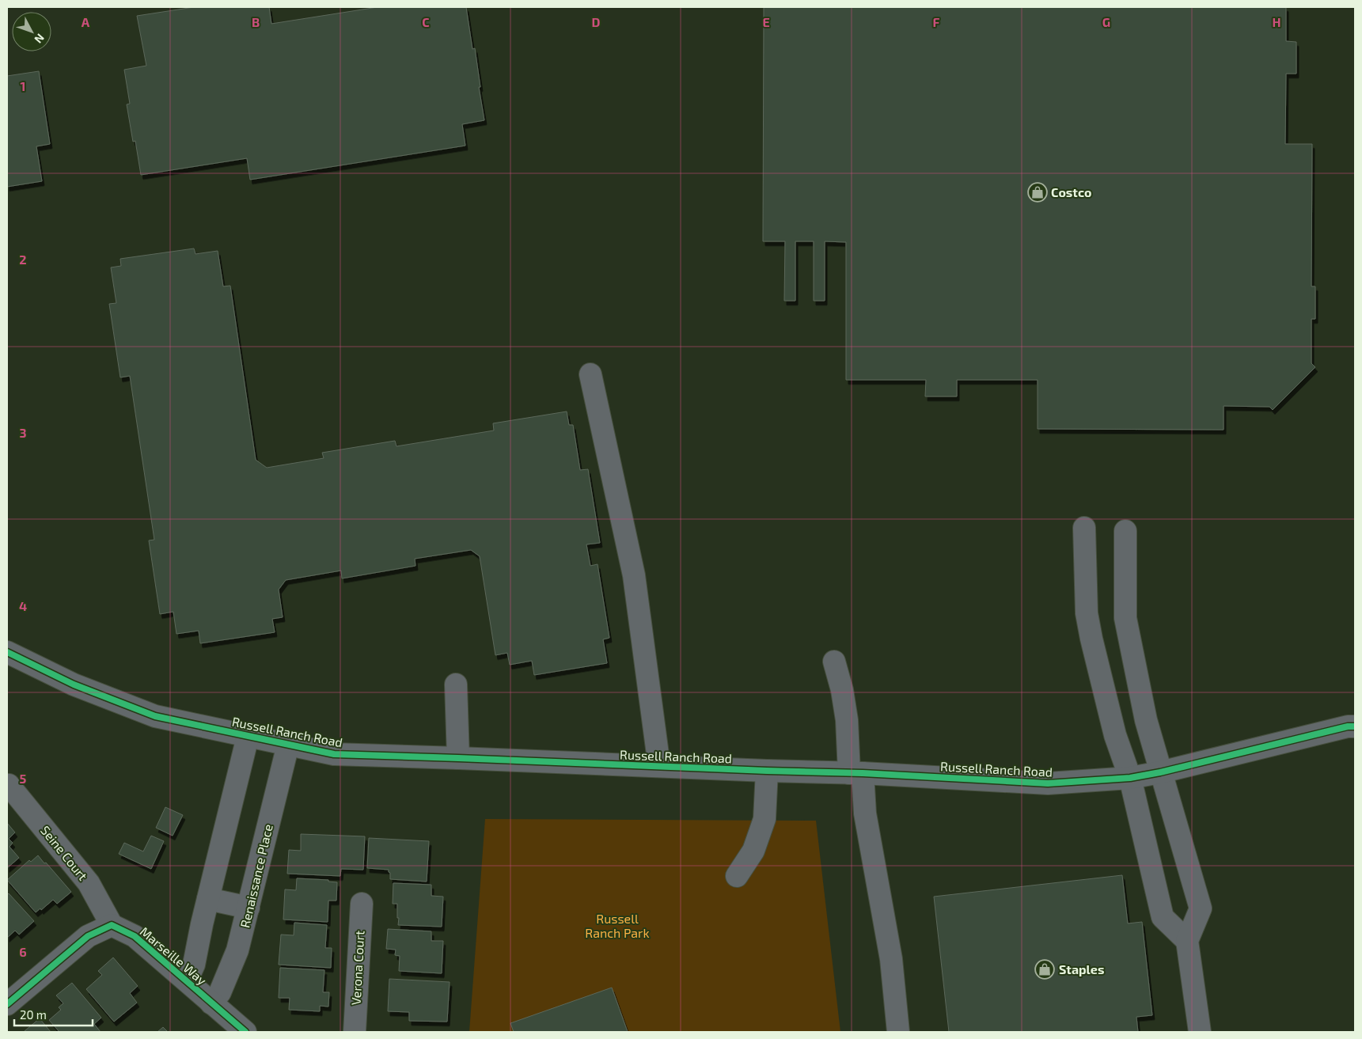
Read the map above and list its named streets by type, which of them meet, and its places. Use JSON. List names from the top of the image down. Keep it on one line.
{"streets":{"street":["Russell Ranch Road","Seine Court","Renaissance Place","Marseille Way","Verona Court"]},"crossings":[["Russell Ranch Road","Renaissance Place"],["Seine Court","Marseille Way"],["Renaissance Place","Marseille Way"]],"parks":["Russell Ranch Park"],"places":{"shop":["Costco","Staples"]},"scale_bar":"20 m","north":"bottom right","grid":{"columns":["A","B","C","D","E","F","G","H"],"rows":["1","2","3","4","5","6"]}}
